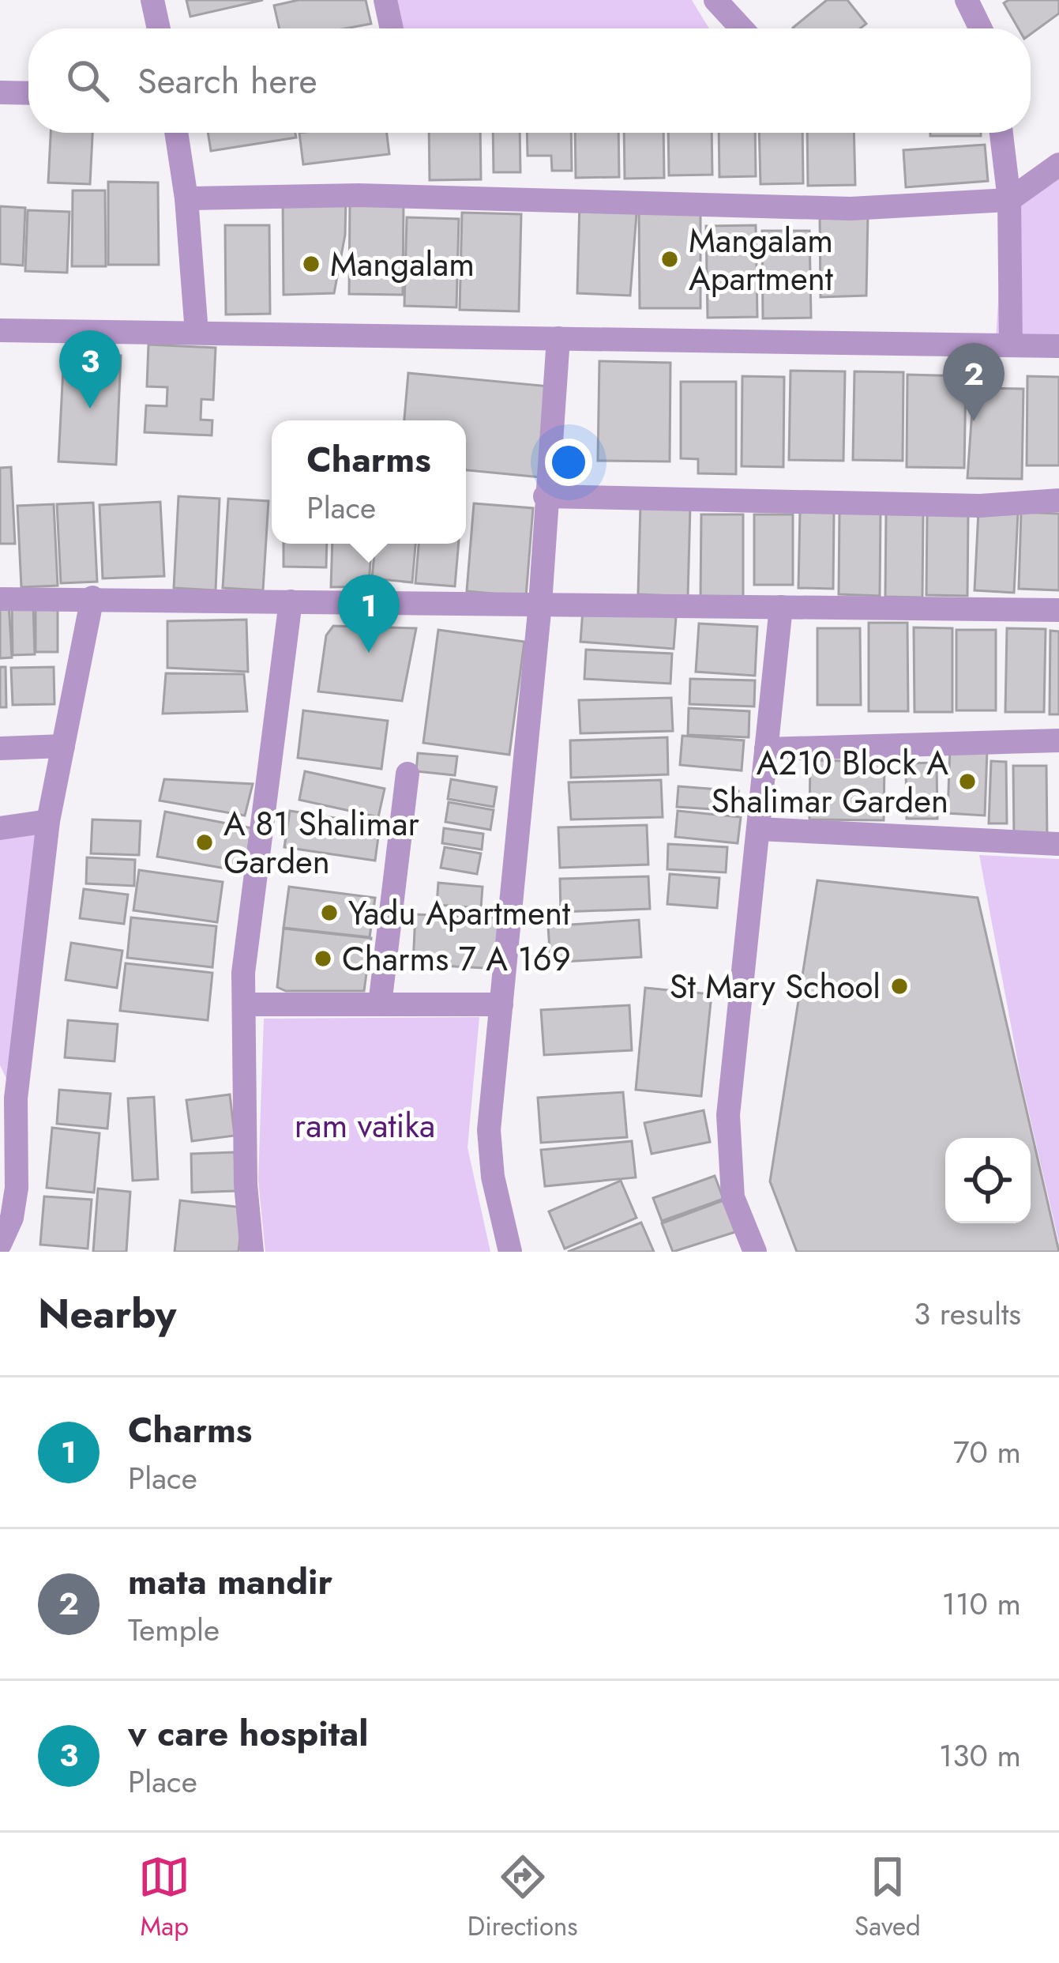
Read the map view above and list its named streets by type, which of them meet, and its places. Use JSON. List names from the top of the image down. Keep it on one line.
{"parks":["ram vatika"],"places":["Mangalam Apartment","Mangalam","A210 Block A Shalimar Garden","A 81 Shalimar Garden","Yadu Apartment","Charms 7 A 169","St Mary School"],"page":{"search":"Search here","pins":["3","2","1"],"popup":["Charms","Place"],"heading":["Nearby","3 results"],"list":[{"mark":"1","name":"Charms","note":"Place","value":"70 m"},{"mark":"2","name":"mata mandir","note":"Temple","value":"110 m"},{"mark":"3","name":"v care hospital","note":"Place","value":"130 m"}],"nav":["Map","Directions","Saved"]}}
